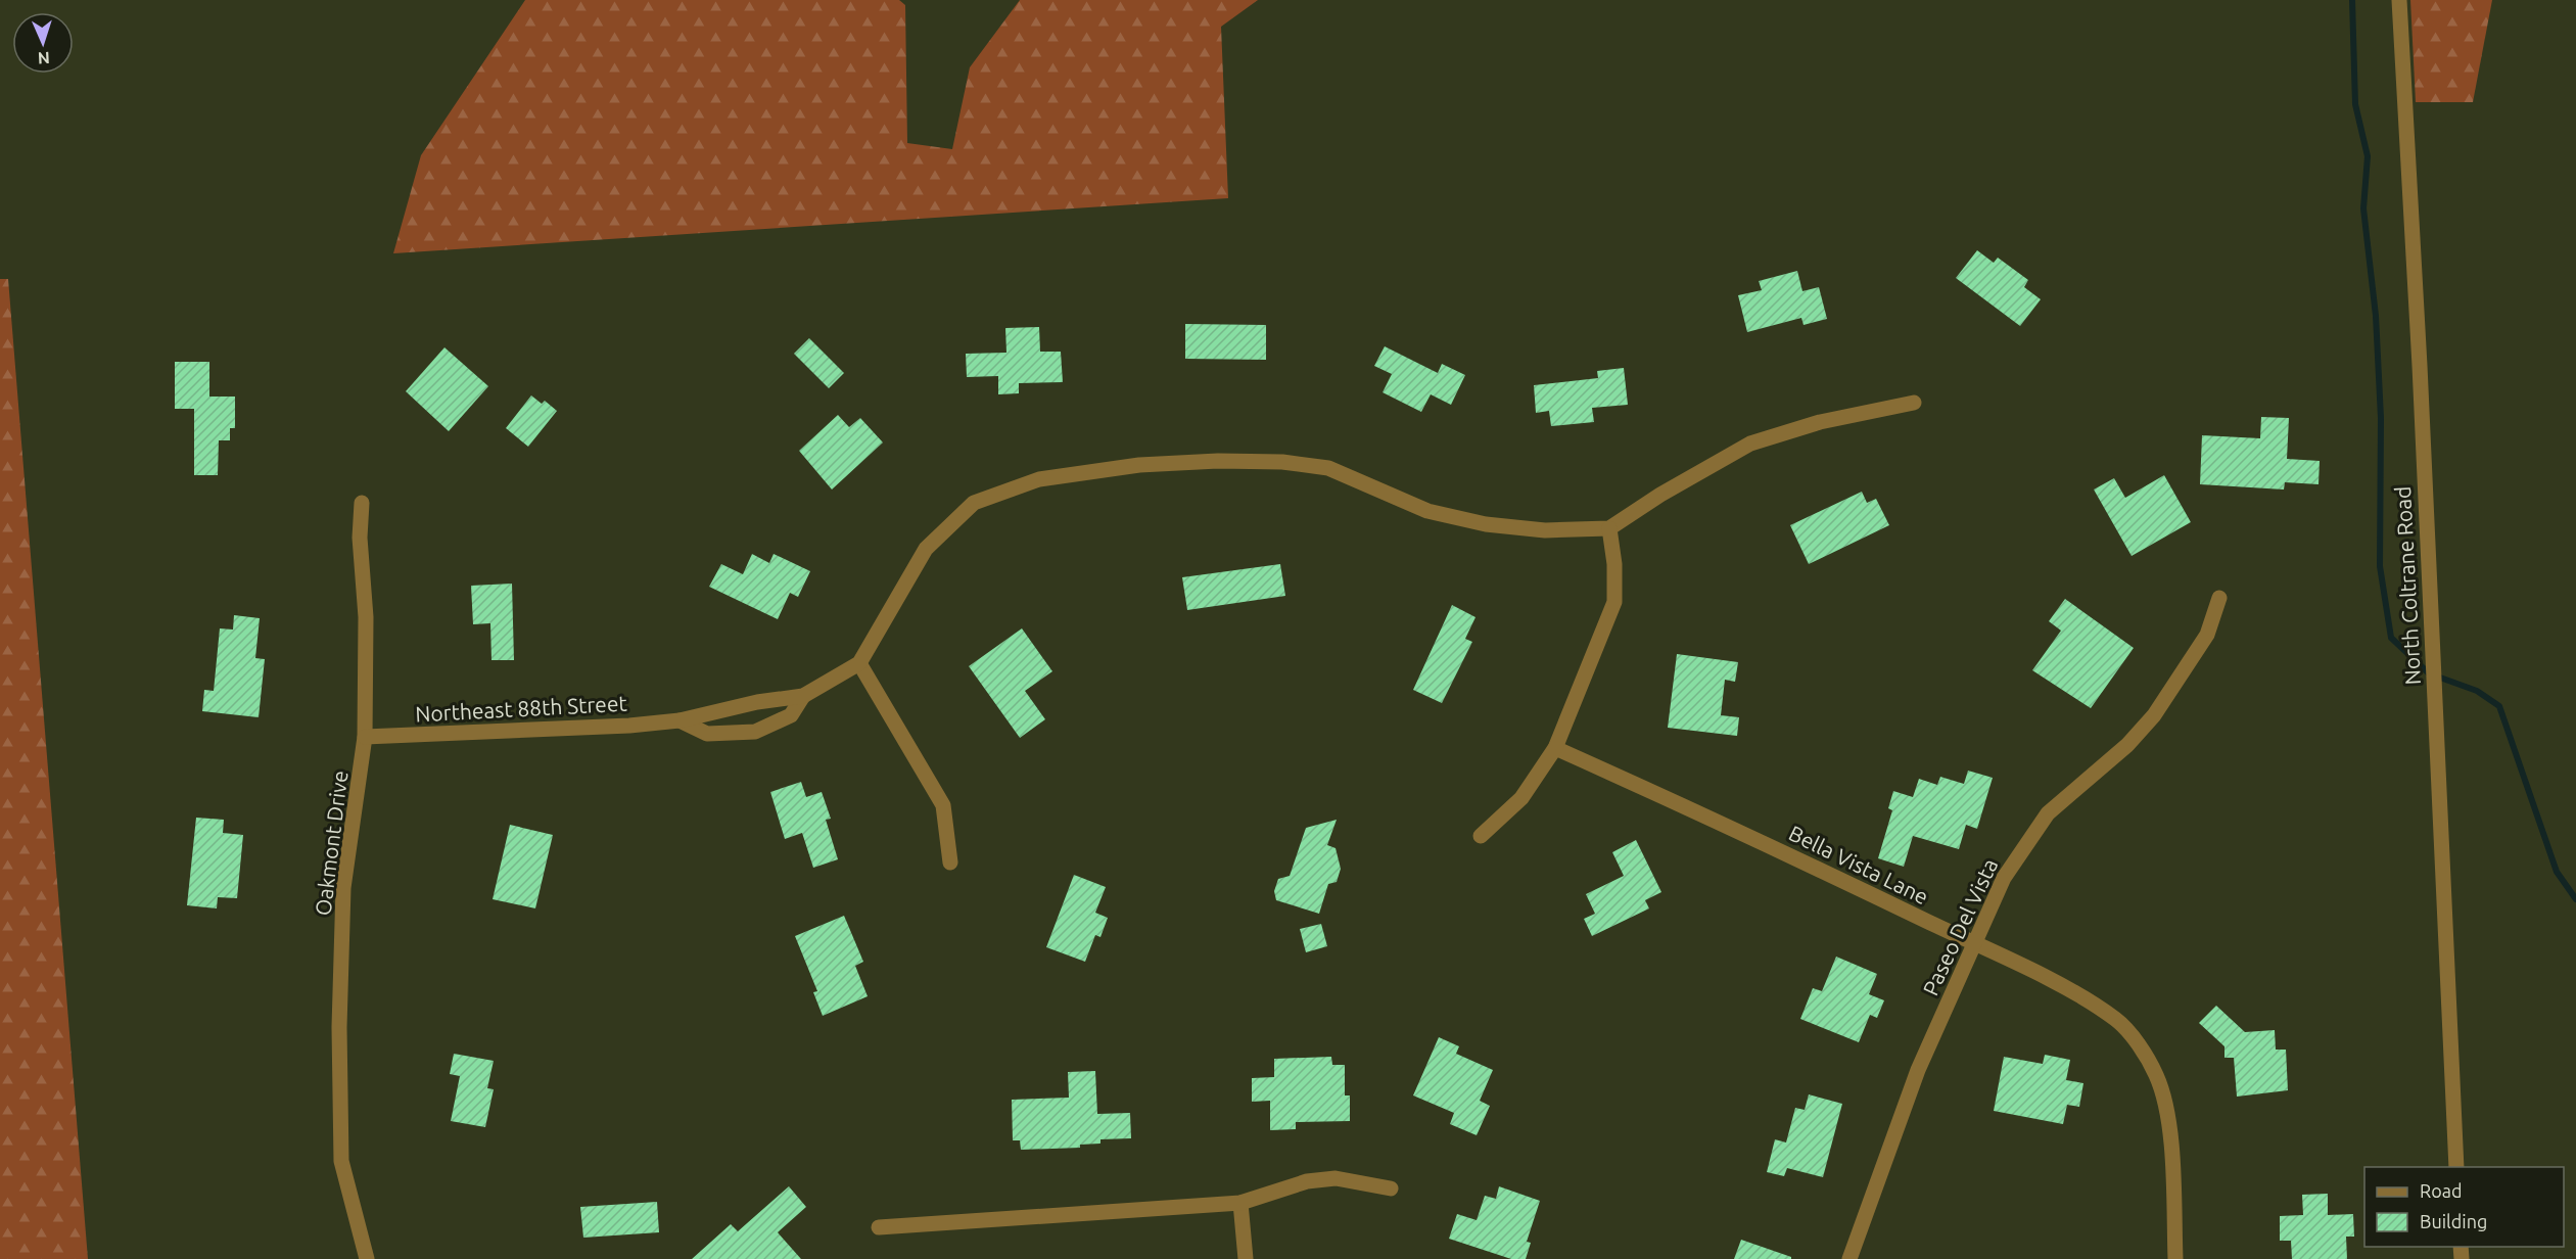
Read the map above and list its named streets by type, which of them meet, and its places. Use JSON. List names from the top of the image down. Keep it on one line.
{"streets":{"street":["North Coltrane Road","Northeast 88th Street","Oakmont Drive","Bella Vista Lane","Paseo Del Vista"]},"crossings":[["Northeast 88th Street","Oakmont Drive"],["Bella Vista Lane","Paseo Del Vista"]],"legend":["Road","Building"],"north":"bottom"}
